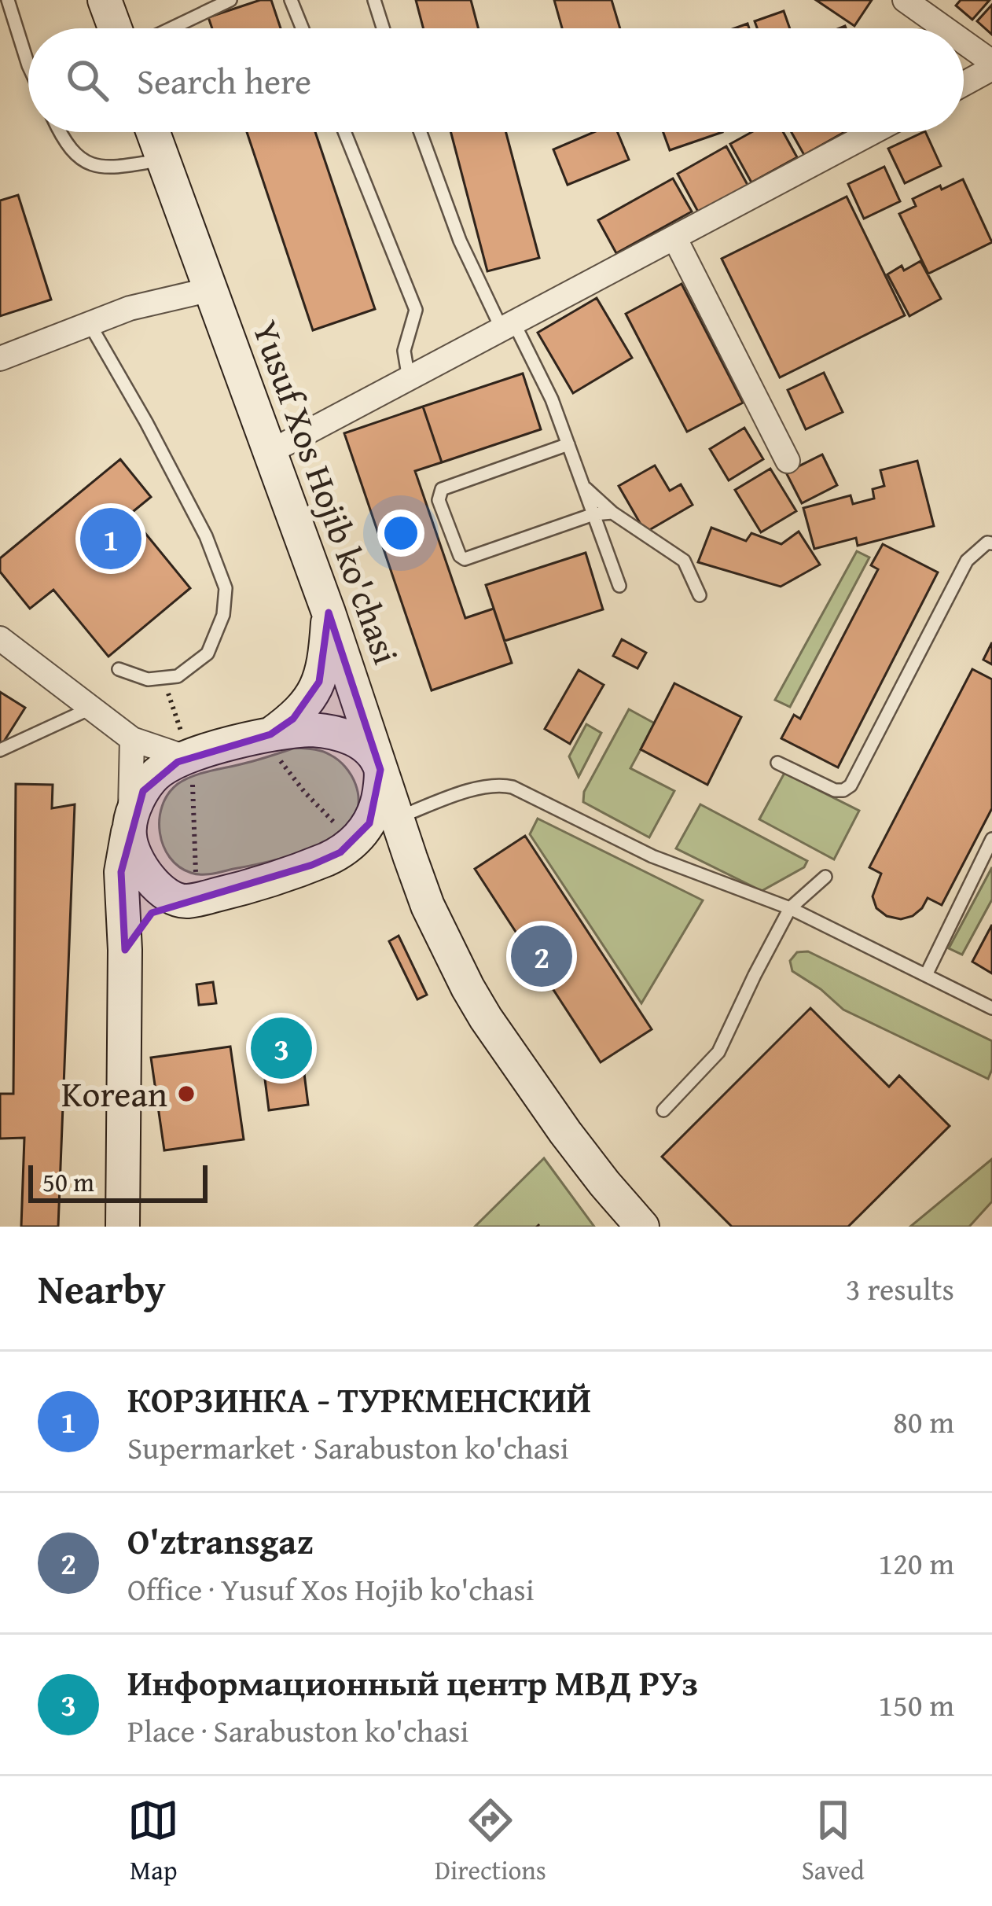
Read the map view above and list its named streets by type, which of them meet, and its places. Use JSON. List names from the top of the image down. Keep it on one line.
{"streets":{"main road":["Yusuf Xos Hojib ko'chasi"]},"places":["Korean"],"scale_bar":"50 m","page":{"search":"Search here","pins":["1","2","3"],"scale":"50 m","heading":["Nearby","3 results"],"list":[{"mark":"1","name":"КОРЗИНКА - ТУРКМЕНСКИЙ","note":"Supermarket · Sarabuston ko'chasi","value":"80 m"},{"mark":"2","name":"O'ztransgaz","note":"Office · Yusuf Xos Hojib ko'chasi","value":"120 m"},{"mark":"3","name":"Информационный центр МВД РУз","note":"Place · Sarabuston ko'chasi","value":"150 m"}],"nav":["Map","Directions","Saved"]}}
